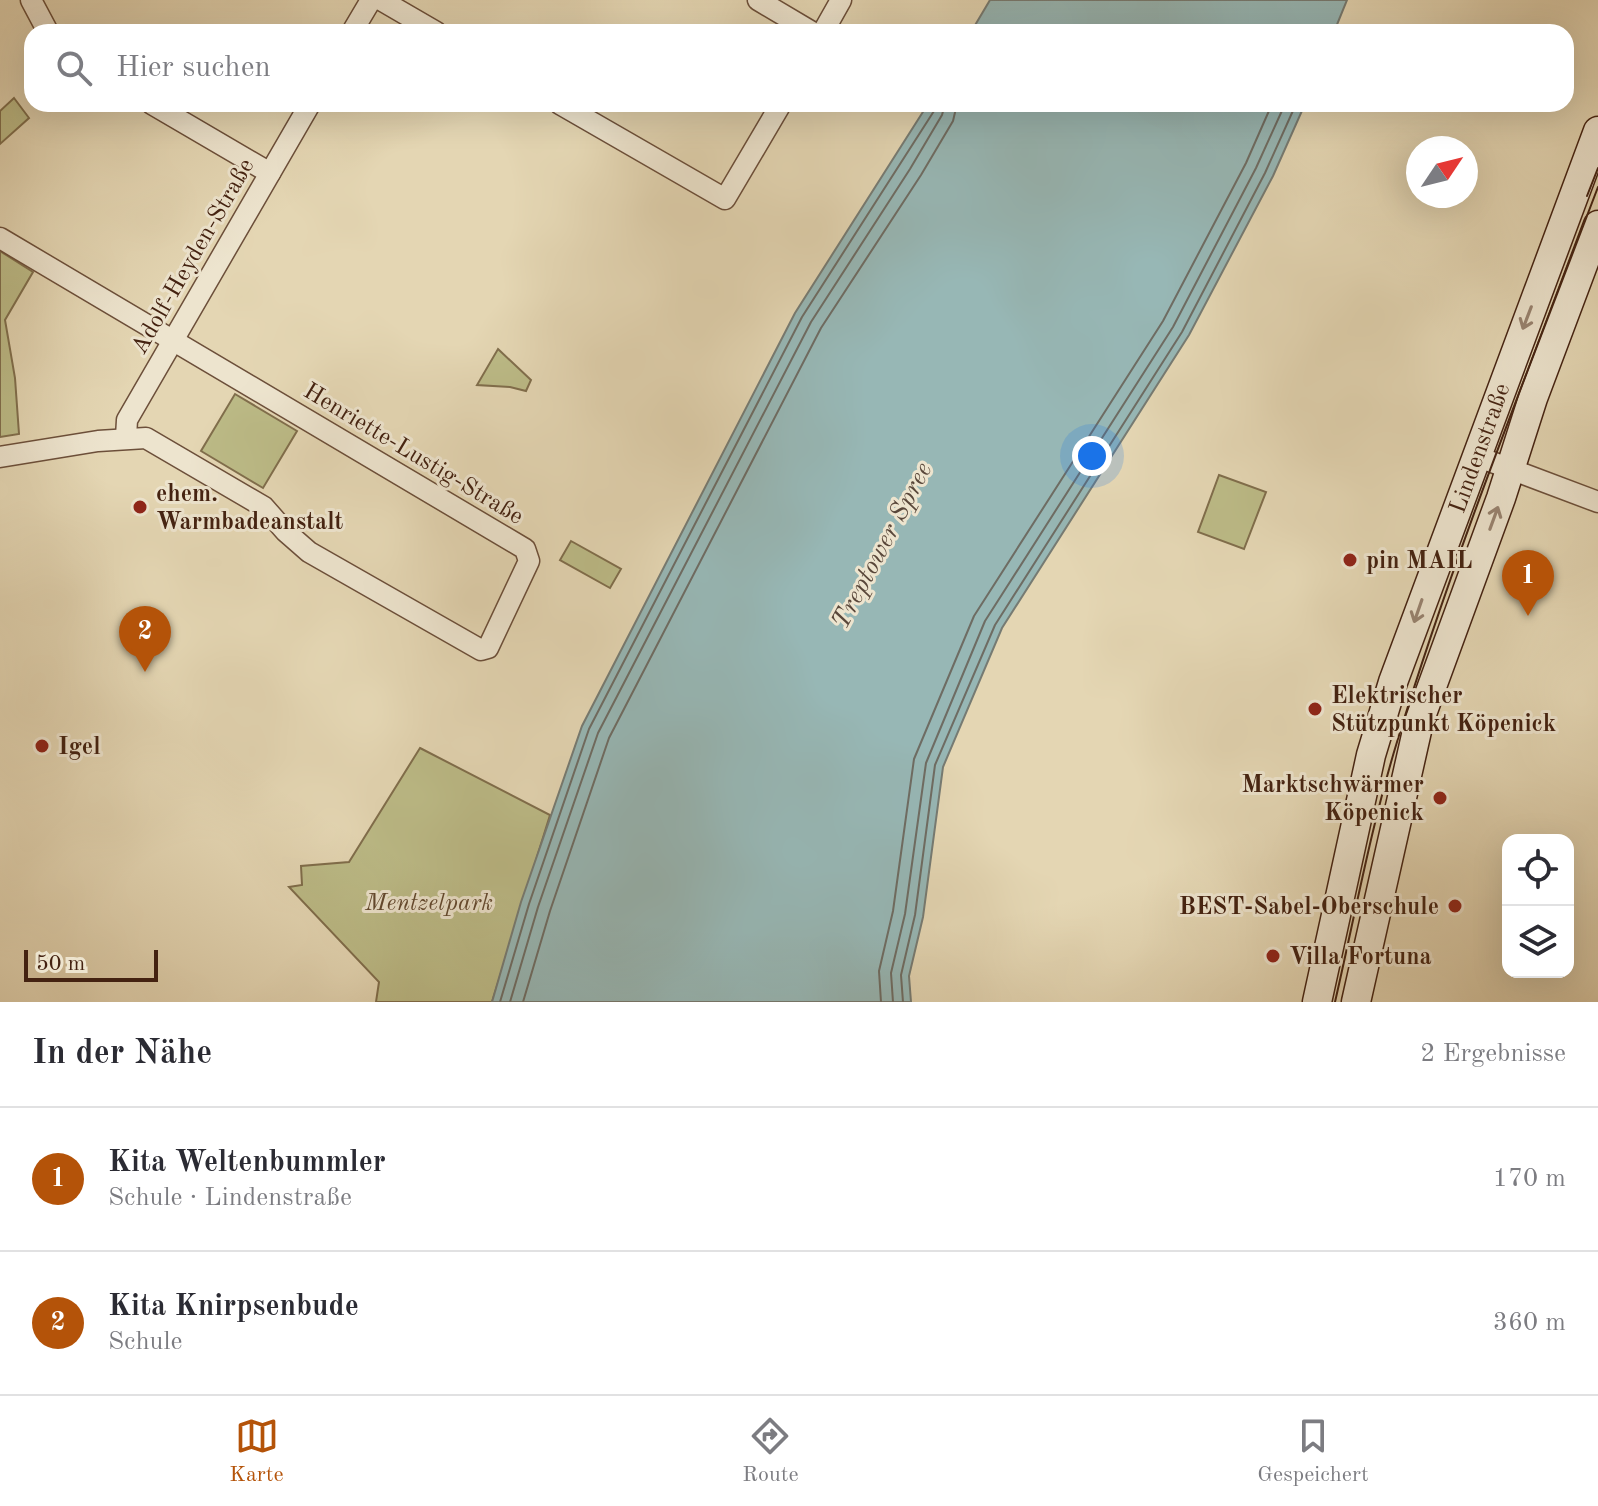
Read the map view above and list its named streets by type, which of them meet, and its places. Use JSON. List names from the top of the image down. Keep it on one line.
{"streets":{"main road":["Lindenstraße"],"street":["Adolf-Heyden-Straße","Henriette-Lustig-Straße"]},"crossings":[["Adolf-Heyden-Straße","Henriette-Lustig-Straße"]],"water":["Treptower Spree"],"parks":["Mentzelpark"],"places":["ehem. Warmbadeanstalt","pin MAIL","Elektrischer Stützpunkt Köpenick","Igel","Marktschwärmer Köpenick","BEST-Sabel-Oberschule","Villa Fortuna"],"scale_bar":"50 m","north":"top right","page":{"search":"Hier suchen","pins":["1","2"],"scale":"50 m","heading":["In der Nähe","2 Ergebnisse"],"list":[{"mark":"1","name":"Kita Weltenbummler","note":"Schule · Lindenstraße","value":"170 m"},{"mark":"2","name":"Kita Knirpsenbude","note":"Schule","value":"360 m"}],"nav":["Karte","Route","Gespeichert"]}}
